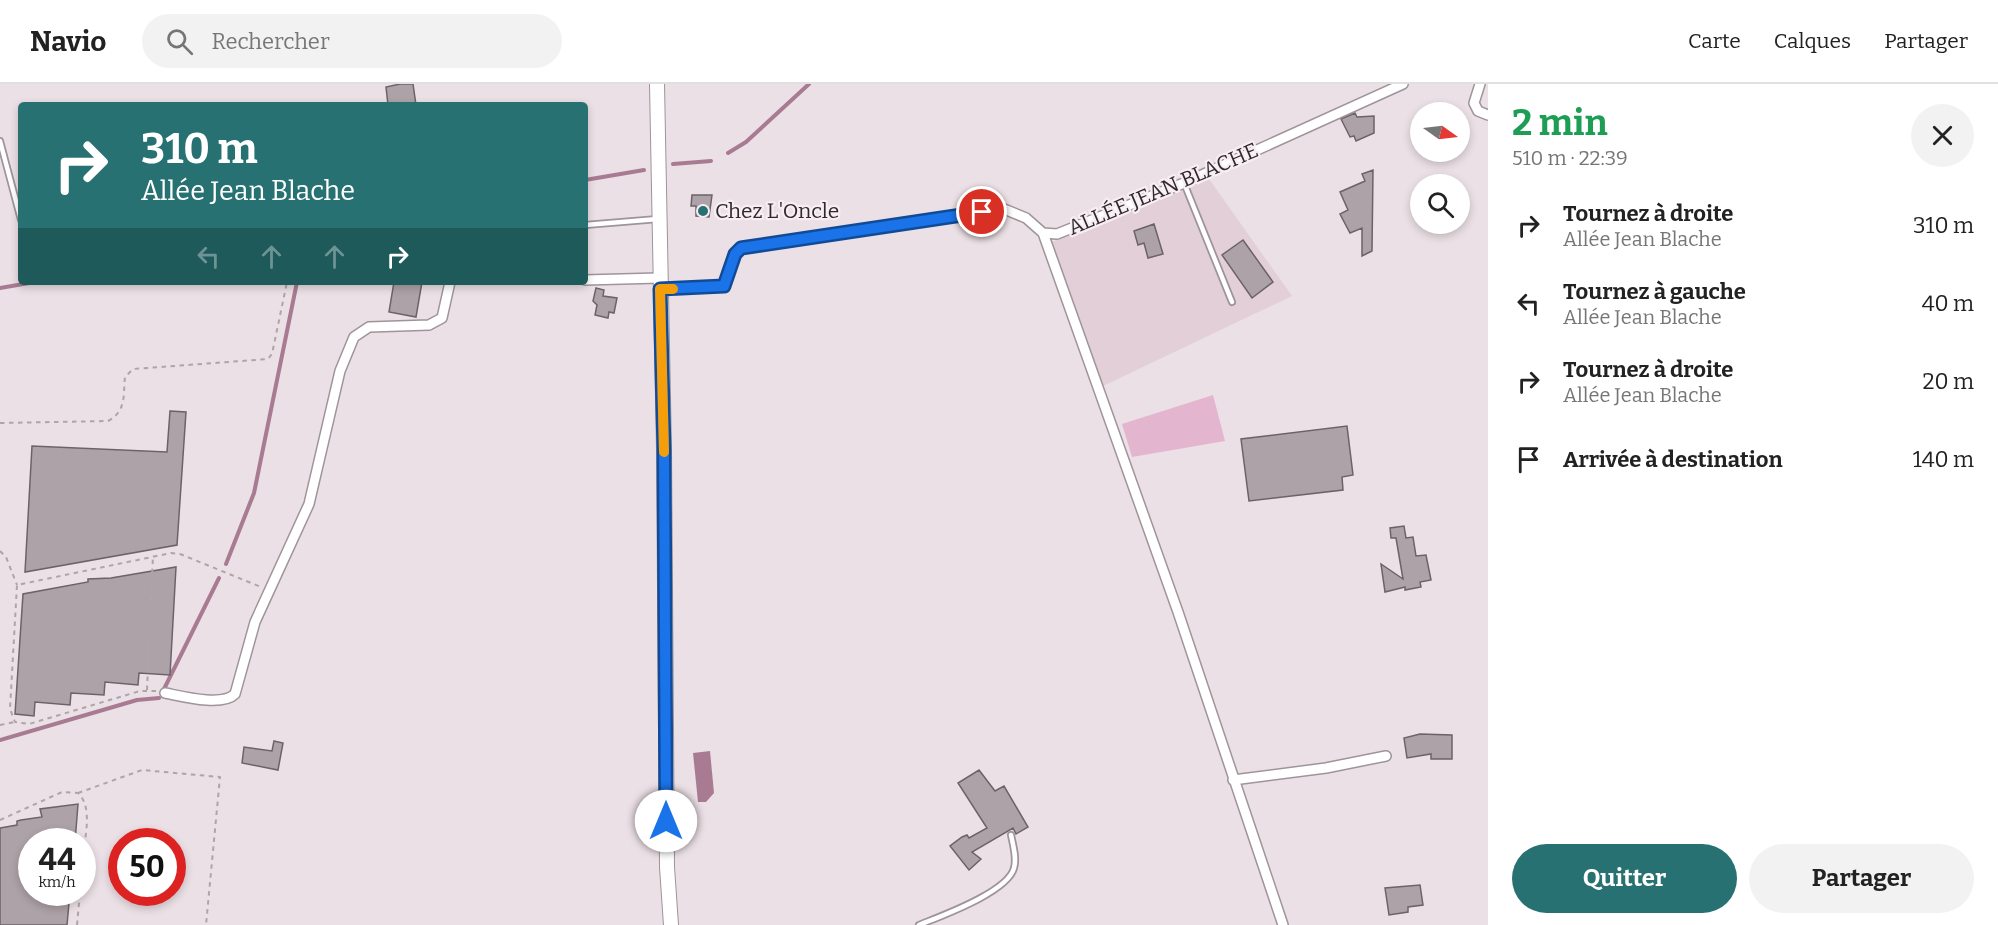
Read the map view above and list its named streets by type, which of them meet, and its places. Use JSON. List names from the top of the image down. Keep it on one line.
{"streets":{"street":["ALLÉE JEAN BLACHE"]},"places":["Chez L'Oncle"],"north":"right","page":{"header":"Navio","search":"Rechercher","nav":["Carte","Calques","Partager"],"heading":["2 min","510 m · 22:39"],"turn":["310 m","Allée Jean Blache"],"list":[{"name":"Tournez à droite","note":"Allée Jean Blache","value":"310 m"},{"name":"Tournez à gauche","note":"Allée Jean Blache","value":"40 m"},{"name":"Tournez à droite","note":"Allée Jean Blache","value":"20 m"},{"name":"Arrivée à destination","value":"140 m"}],"speed":"44 km/h","limit":"50","buttons":["Quitter","Partager"]}}
